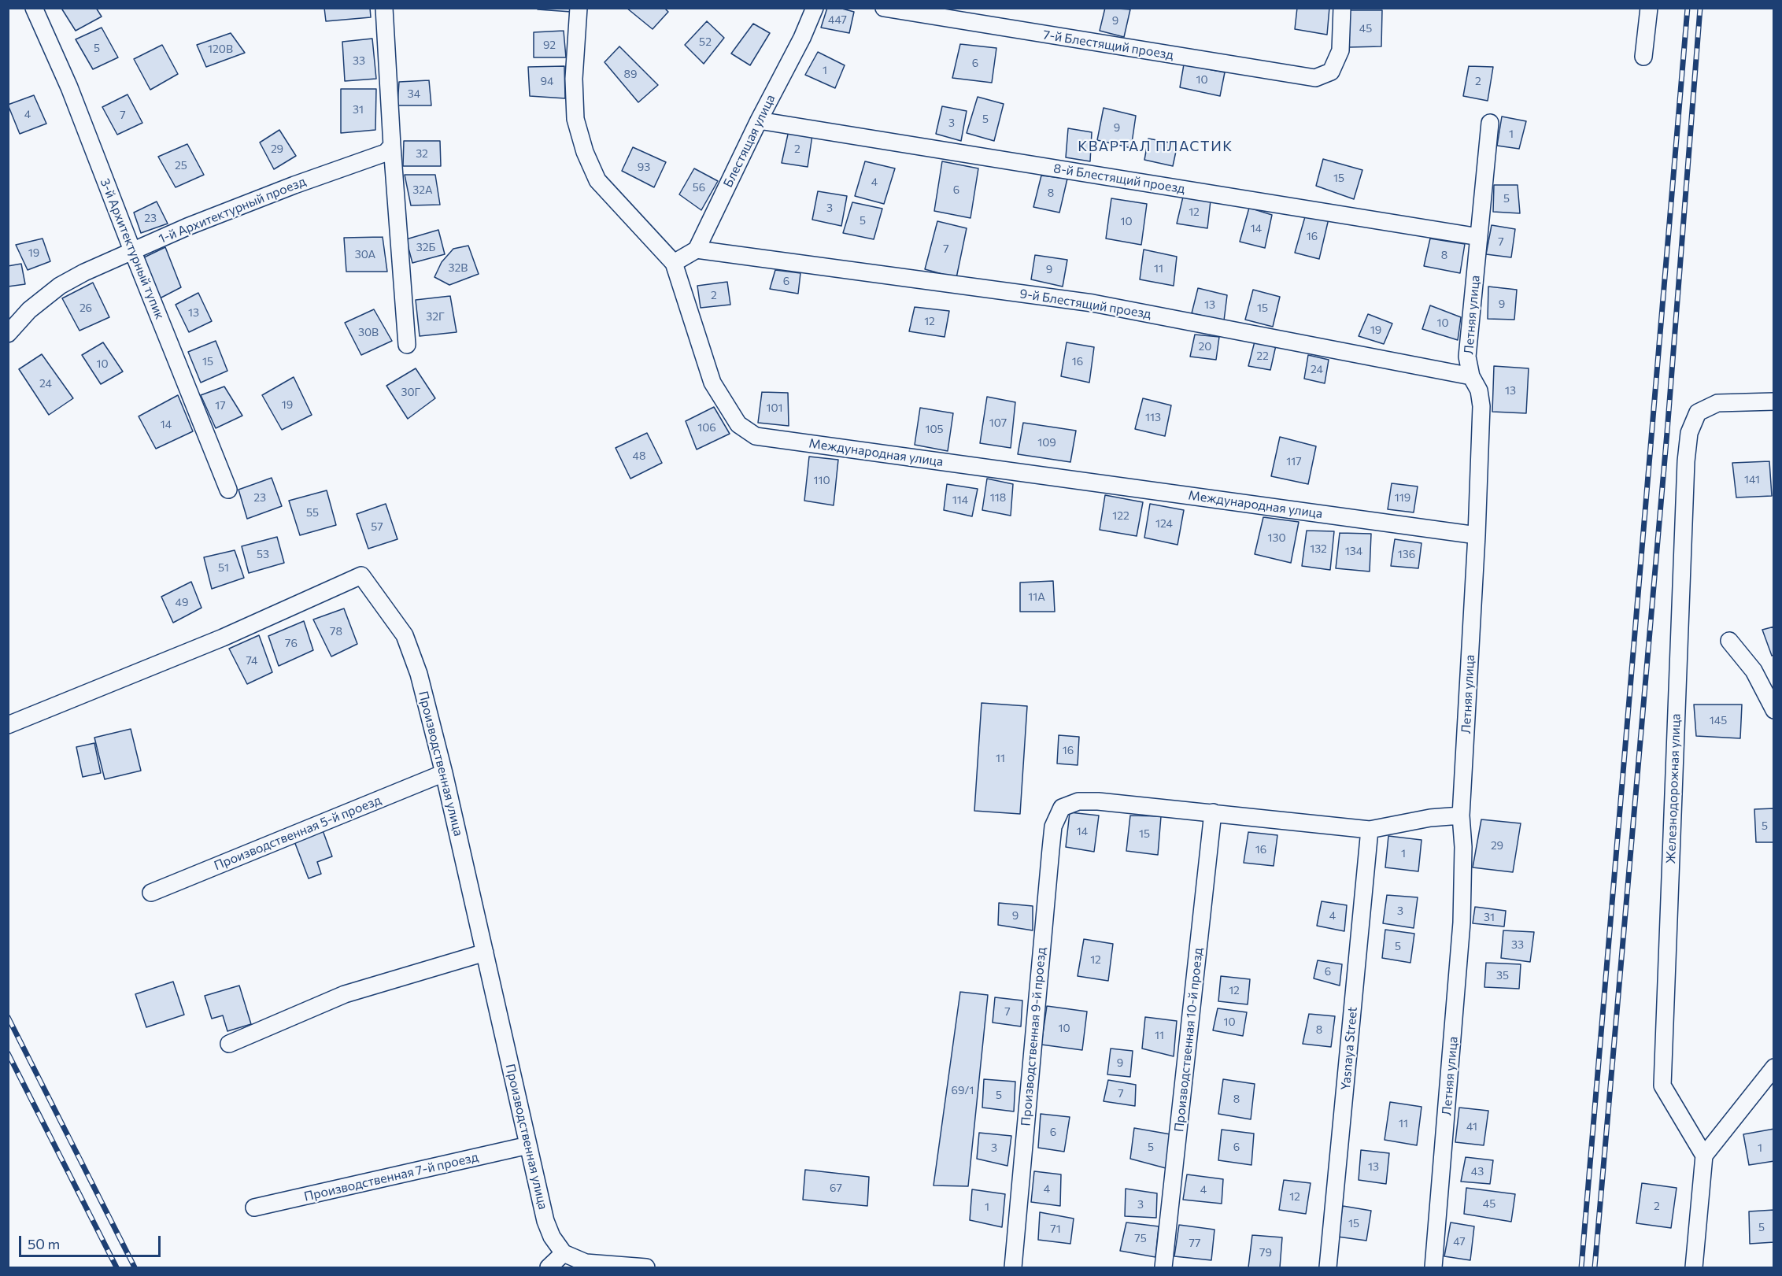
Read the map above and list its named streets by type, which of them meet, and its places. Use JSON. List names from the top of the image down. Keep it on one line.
{"streets":{"street":["7-й Блестящий проезд","Блестящая улица","8-й Блестящий проезд","1-й Архитектурный проезд","3-й Архитектурный тупик","9-й Блестящий проезд","Летняя улица","Международная улица","Производственная улица","Железнодорожная улица","Производственная 5-й проезд","Производственная 9-й проезд","Производственная 10-й проезд","Yasnaya Street","Производственная 7-й проезд"]},"crossings":[["Блестящая улица","8-й Блестящий проезд"],["Блестящая улица","9-й Блестящий проезд"],["8-й Блестящий проезд","Летняя улица"],["1-й Архитектурный проезд","3-й Архитектурный тупик"],["9-й Блестящий проезд","Летняя улица"],["Летняя улица","Международная улица"],["Производственная улица","Производственная 5-й проезд"],["Производственная улица","Производственная 7-й проезд"],["Производственная 9-й проезд","Производственная 10-й проезд"]],"districts":["КВАРТАЛ ПЛАСТИК"],"house_numbers":["447","9","45","52","92","5","120В","33","6","1","89","10","94","2","34","31","4","7","5","3","9","1","29","2","32","25","93","15","4","56","32А","6","8","5","3","12","23","5","10","14","16","7","32Б","7","19","30А","8","32В","11","9","6","2","9","13","26","15","13","32Г","12","10","19","30В","20","22","15","16","10","24","24","13","30Г","19","17","101","113","107","14","106","105","109","48","117","141","110","23","118","119","114","55","122","124","57","130","132","134","53","136","51","11А","49","78","76","74","145","16","11","5","14","15","29","16","1","3","9","4","31","33","5","12","6","35","12","7","10","10","8","11","9","69/1","7","5","8","11","41","6","5","6","3","1","13","43","67","4","4","12","45","3","2","1","15","5","71","75","47","77","79"],"scale_bar":"50 m"}
